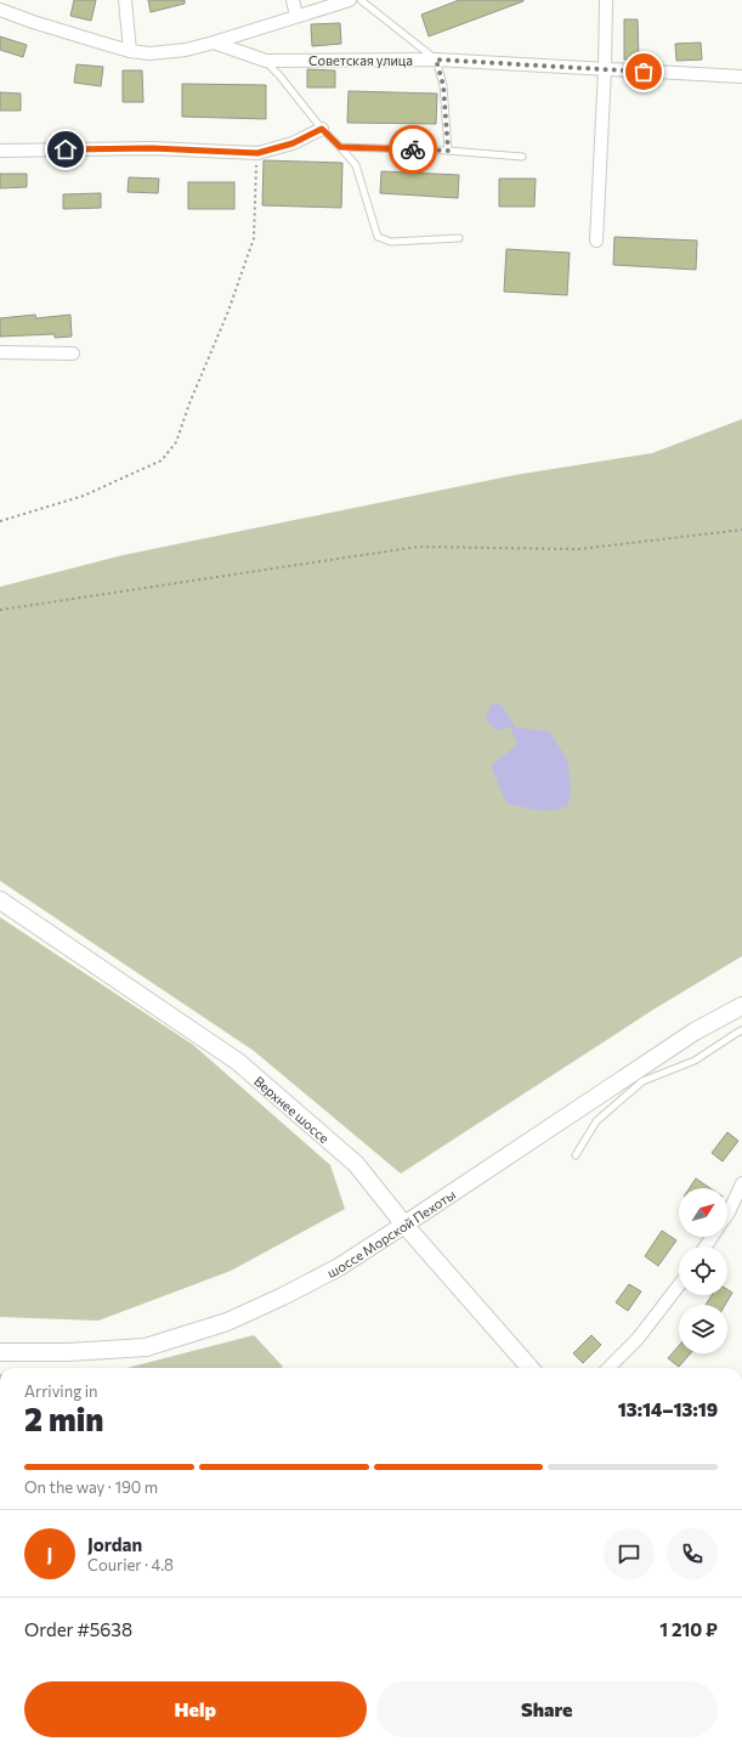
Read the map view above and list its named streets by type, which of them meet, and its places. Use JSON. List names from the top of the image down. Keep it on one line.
{"streets":{"main road":["Верхнее шоссе","шоссе Морской Пехоты"],"street":["Советская улица"]},"crossings":[["Верхнее шоссе","шоссе Морской Пехоты"]],"north":"top right","page":{"heading":["2 min","Arriving in","13:14–13:19"],"panel":["Jordan","Courier · 4.8","Order #5638","1 210 ₽"],"bar":"On the way · 190 m","round":"J","buttons":["Help","Share"]}}
